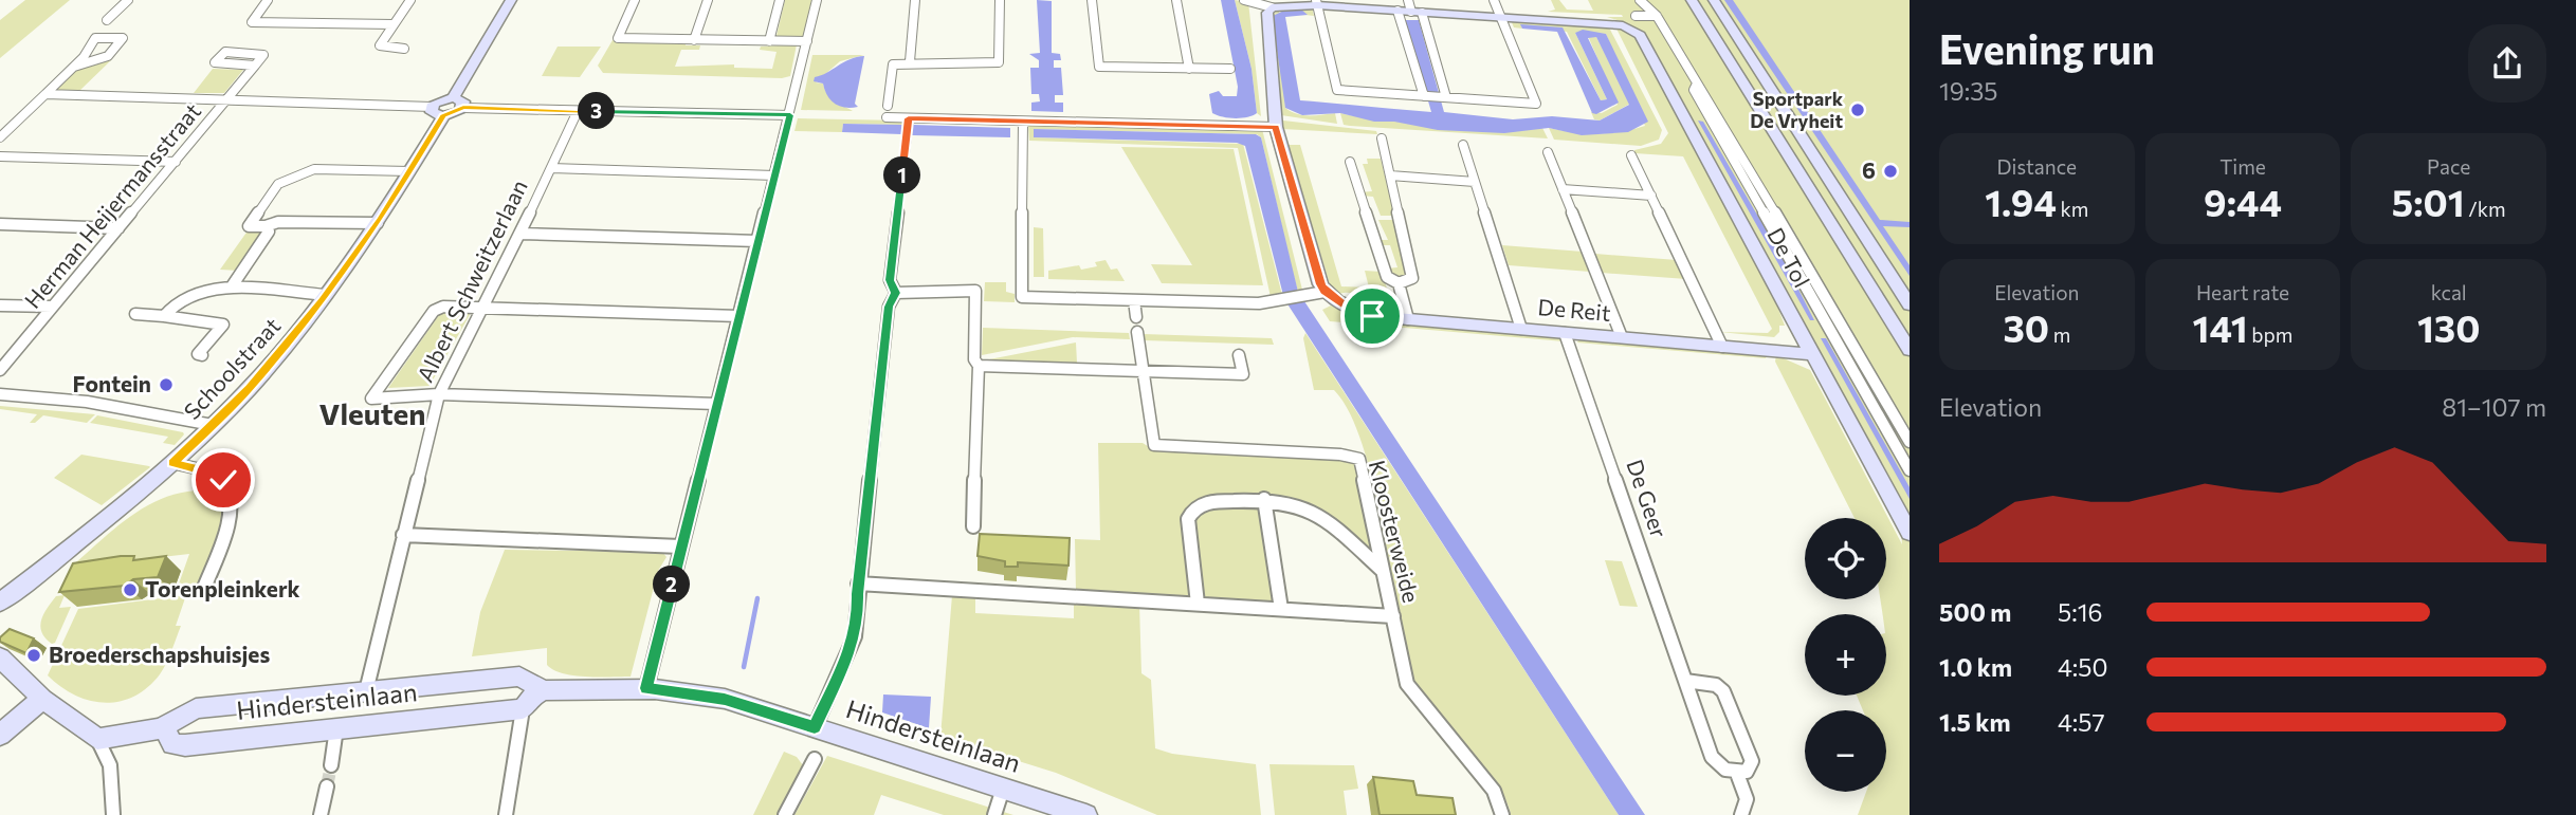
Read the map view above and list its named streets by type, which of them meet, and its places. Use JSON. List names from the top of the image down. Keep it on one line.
{"streets":{"street":["Herman Heijermansstraat","De Tol","Albert Schweitzerlaan","De Reit","Schoolstraat","De Geer","Kloosterweide","Hindersteinlaan"]},"crossings":[["De Tol","De Reit"],["Albert Schweitzerlaan","Hindersteinlaan"],["De Reit","De Geer"]],"districts":["Vleuten"],"places":["Sportpark De Vryheit","6","Fontein","Torenpleinkerk","Broederschapshuisjes"],"page":{"heading":["Evening run","19:35"],"pins":["3","1","2"],"stats":[["Distance","1.94 km"],["Time","9:44"],["Pace","5:01 /km"],["Elevation","30 m"],["Heart rate","141 bpm"],["kcal","130"]],"chart":["Elevation","81–107 m"],"map_buttons":["+","−"],"list":[{"name":"500 m","note":"5:16"},{"name":"1.0 km","note":"4:50"},{"name":"1.5 km","note":"4:57"}]}}
